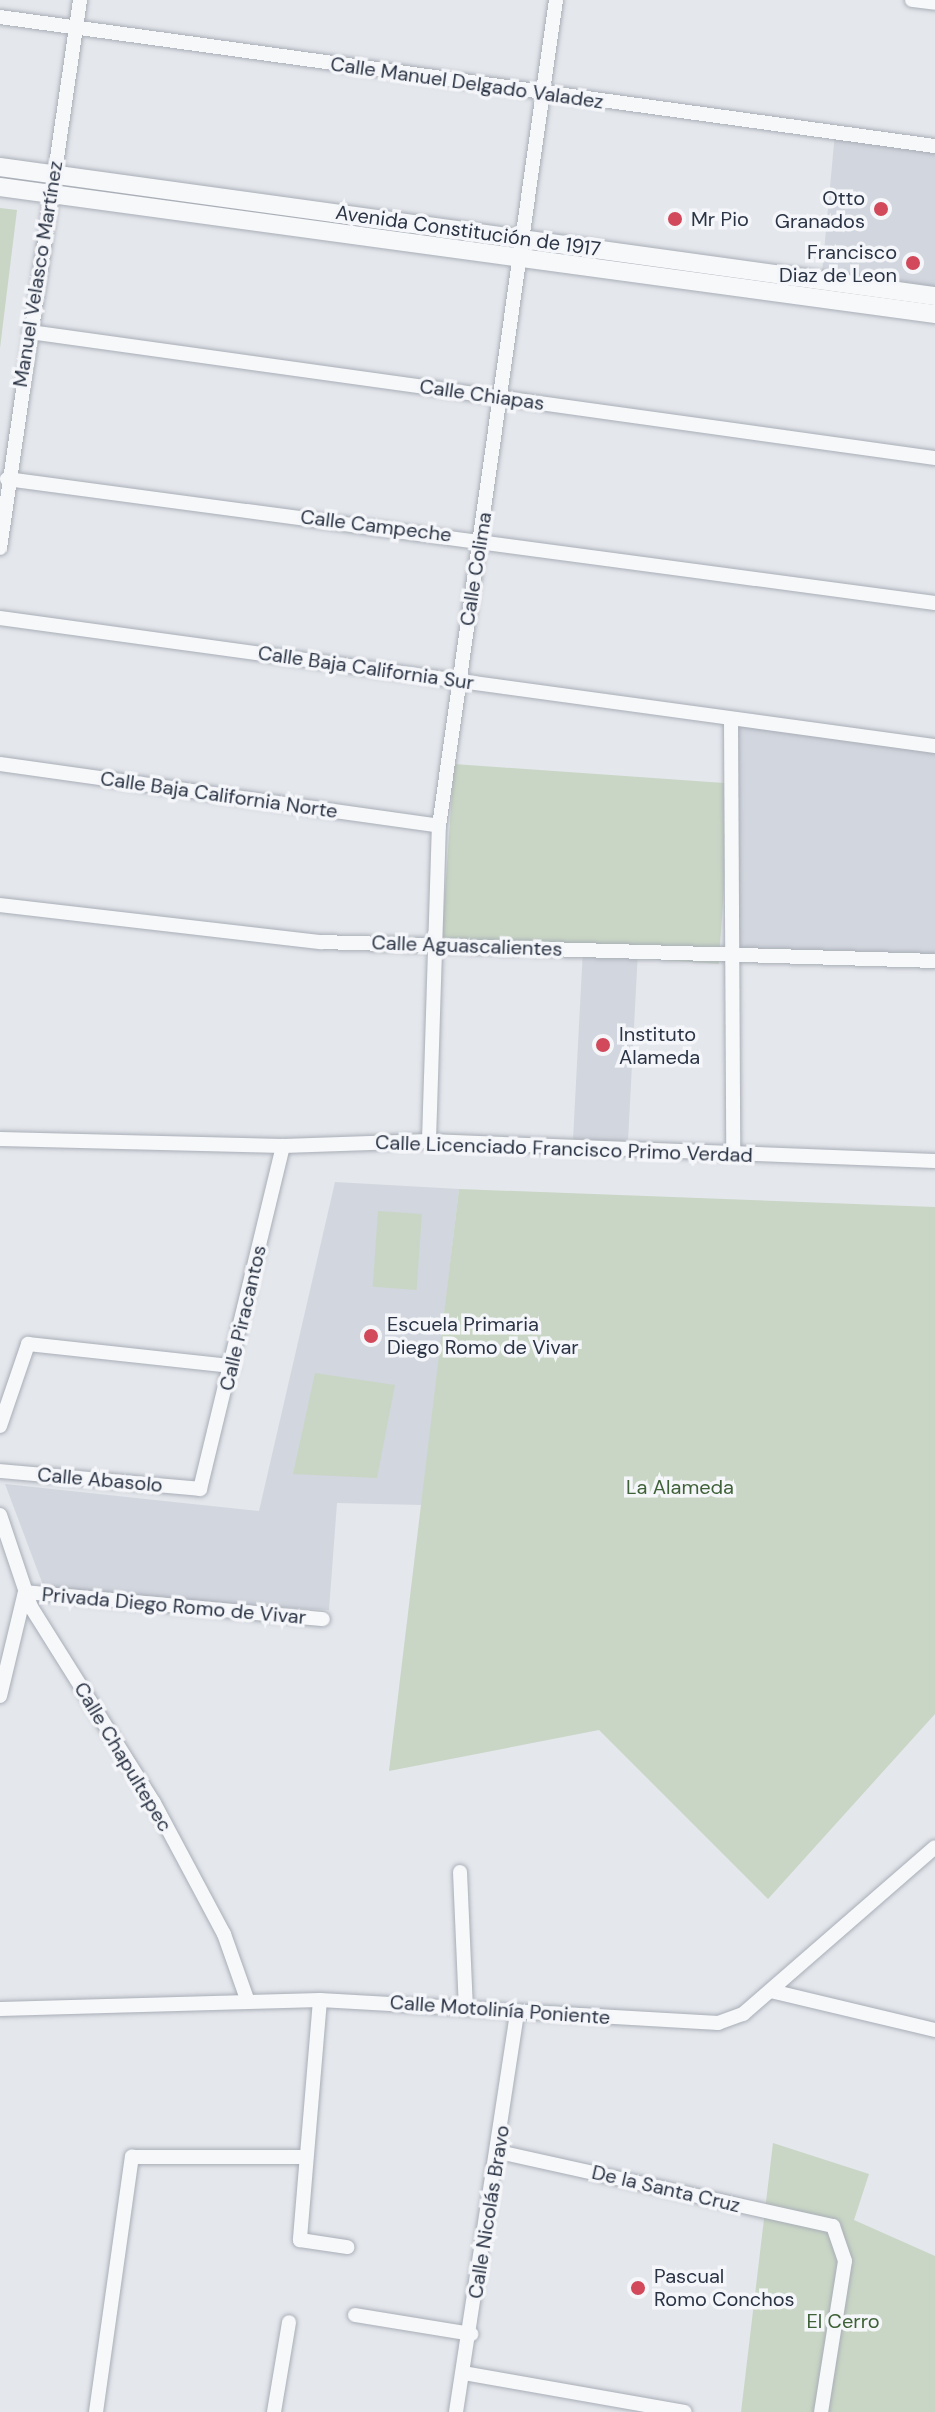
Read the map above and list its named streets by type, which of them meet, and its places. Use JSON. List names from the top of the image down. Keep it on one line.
{"streets":{"street":["Calle Manuel Delgado Valadez","Avenida Constitución de 1917","Manuel Velasco Martínez","Calle Chiapas","Calle Campeche","Calle Colima","Calle Baja California Sur","Calle Baja California Norte","Calle Aguascalientes","Calle Licenciado Francisco Primo Verdad","Calle Piracantos","Calle Abasolo","Privada Diego Romo de Vivar","Calle Chapultepec","Calle Motolinía Poniente","De la Santa Cruz","Calle Nicolás Bravo"]},"crossings":[["Calle Manuel Delgado Valadez","Manuel Velasco Martínez"],["Calle Manuel Delgado Valadez","Calle Colima"],["Avenida Constitución de 1917","Manuel Velasco Martínez"],["Avenida Constitución de 1917","Calle Colima"],["Manuel Velasco Martínez","Calle Chiapas"],["Manuel Velasco Martínez","Calle Campeche"],["Calle Chiapas","Calle Colima"],["Calle Campeche","Calle Colima"],["Calle Colima","Calle Baja California Sur"],["Calle Colima","Calle Baja California Norte"],["Calle Colima","Calle Aguascalientes"],["Calle Colima","Calle Licenciado Francisco Primo Verdad"],["Calle Licenciado Francisco Primo Verdad","Calle Piracantos"],["Calle Piracantos","Calle Abasolo"],["Privada Diego Romo de Vivar","Calle Chapultepec"],["Calle Chapultepec","Calle Motolinía Poniente"],["Calle Motolinía Poniente","Calle Nicolás Bravo"],["De la Santa Cruz","Calle Nicolás Bravo"]],"parks":["La Alameda","El Cerro"],"places":["Otto Granados","Mr Pio","Francisco Diaz de Leon","Instituto Alameda","Escuela Primaria Diego Romo de Vivar","Pascual Romo Conchos"]}
